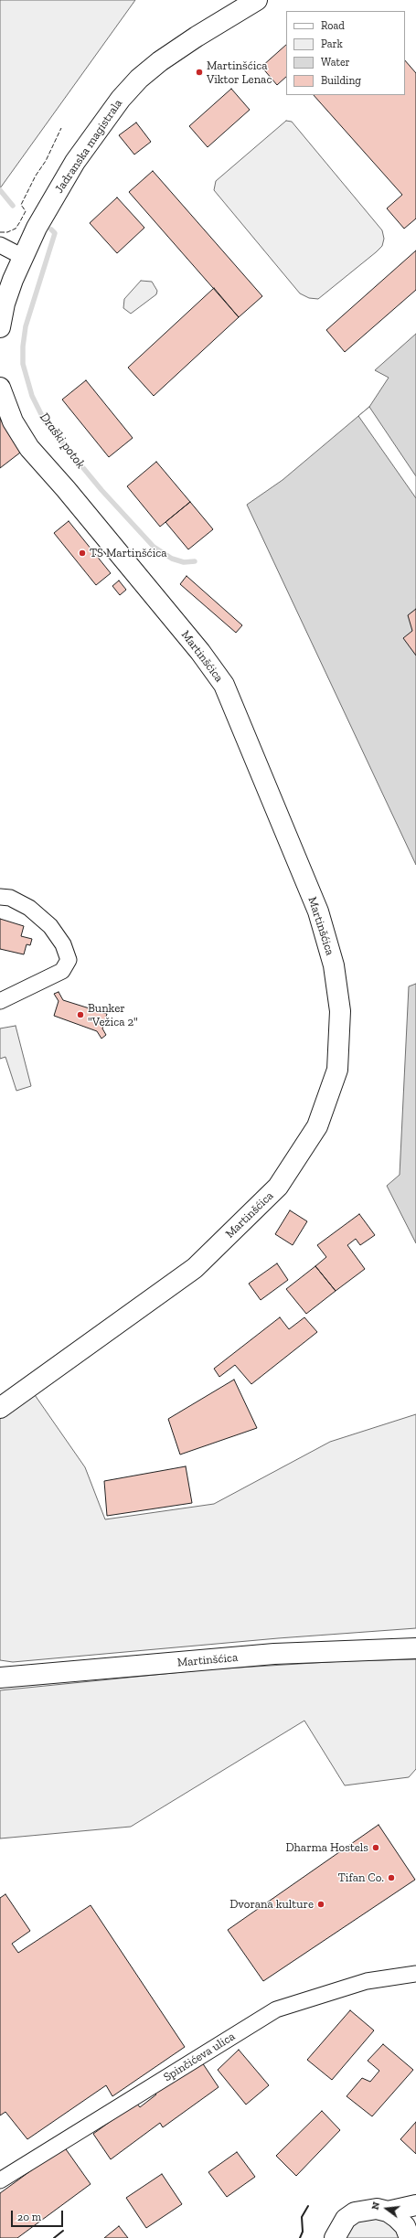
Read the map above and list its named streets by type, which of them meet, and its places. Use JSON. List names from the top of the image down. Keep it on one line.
{"streets":{"main road":["Jadranska magistrala","Martinšćica"],"street":["Spinčićeva ulica"]},"water":["Draški potok"],"places":["Martinšćica Viktor Lenac","TS Martinšćica","Bunker \"Vežica 2\"","Dharma Hostels","Tifan Co.","Dvorana kulture"],"legend":["Road","Park","Water","Building"],"scale_bar":"20 m","north":"left"}
